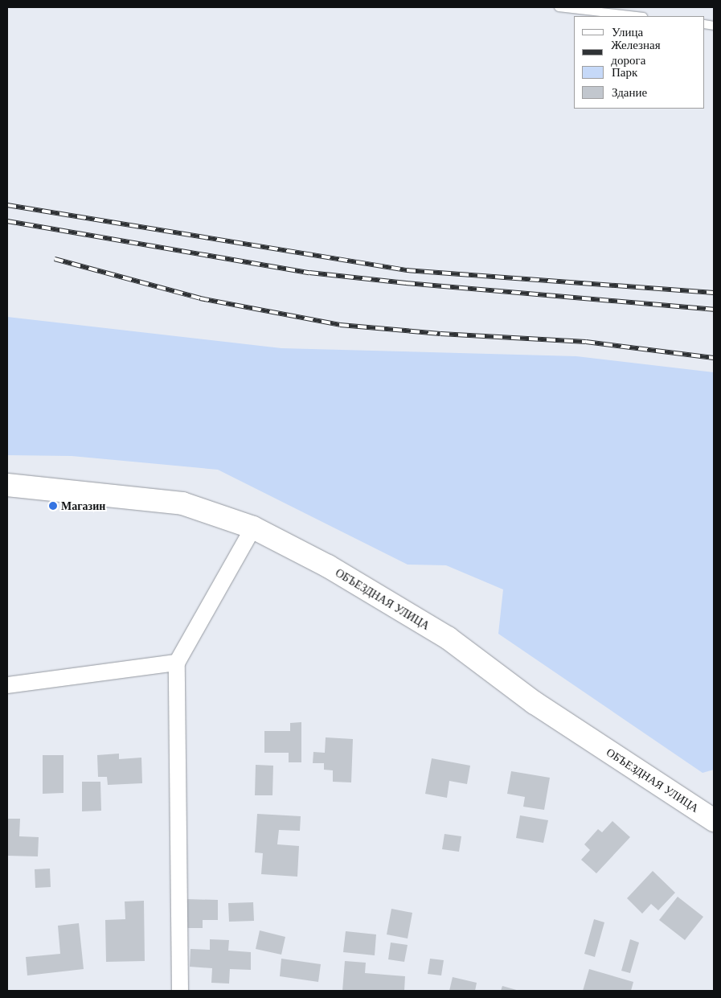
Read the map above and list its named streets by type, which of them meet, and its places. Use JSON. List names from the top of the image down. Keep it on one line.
{"streets":{"street":["ОБЪЕЗДНАЯ УЛИЦА"]},"places":["Магазин"],"legend":["Улица","Железная дорога","Парк","Здание"]}
